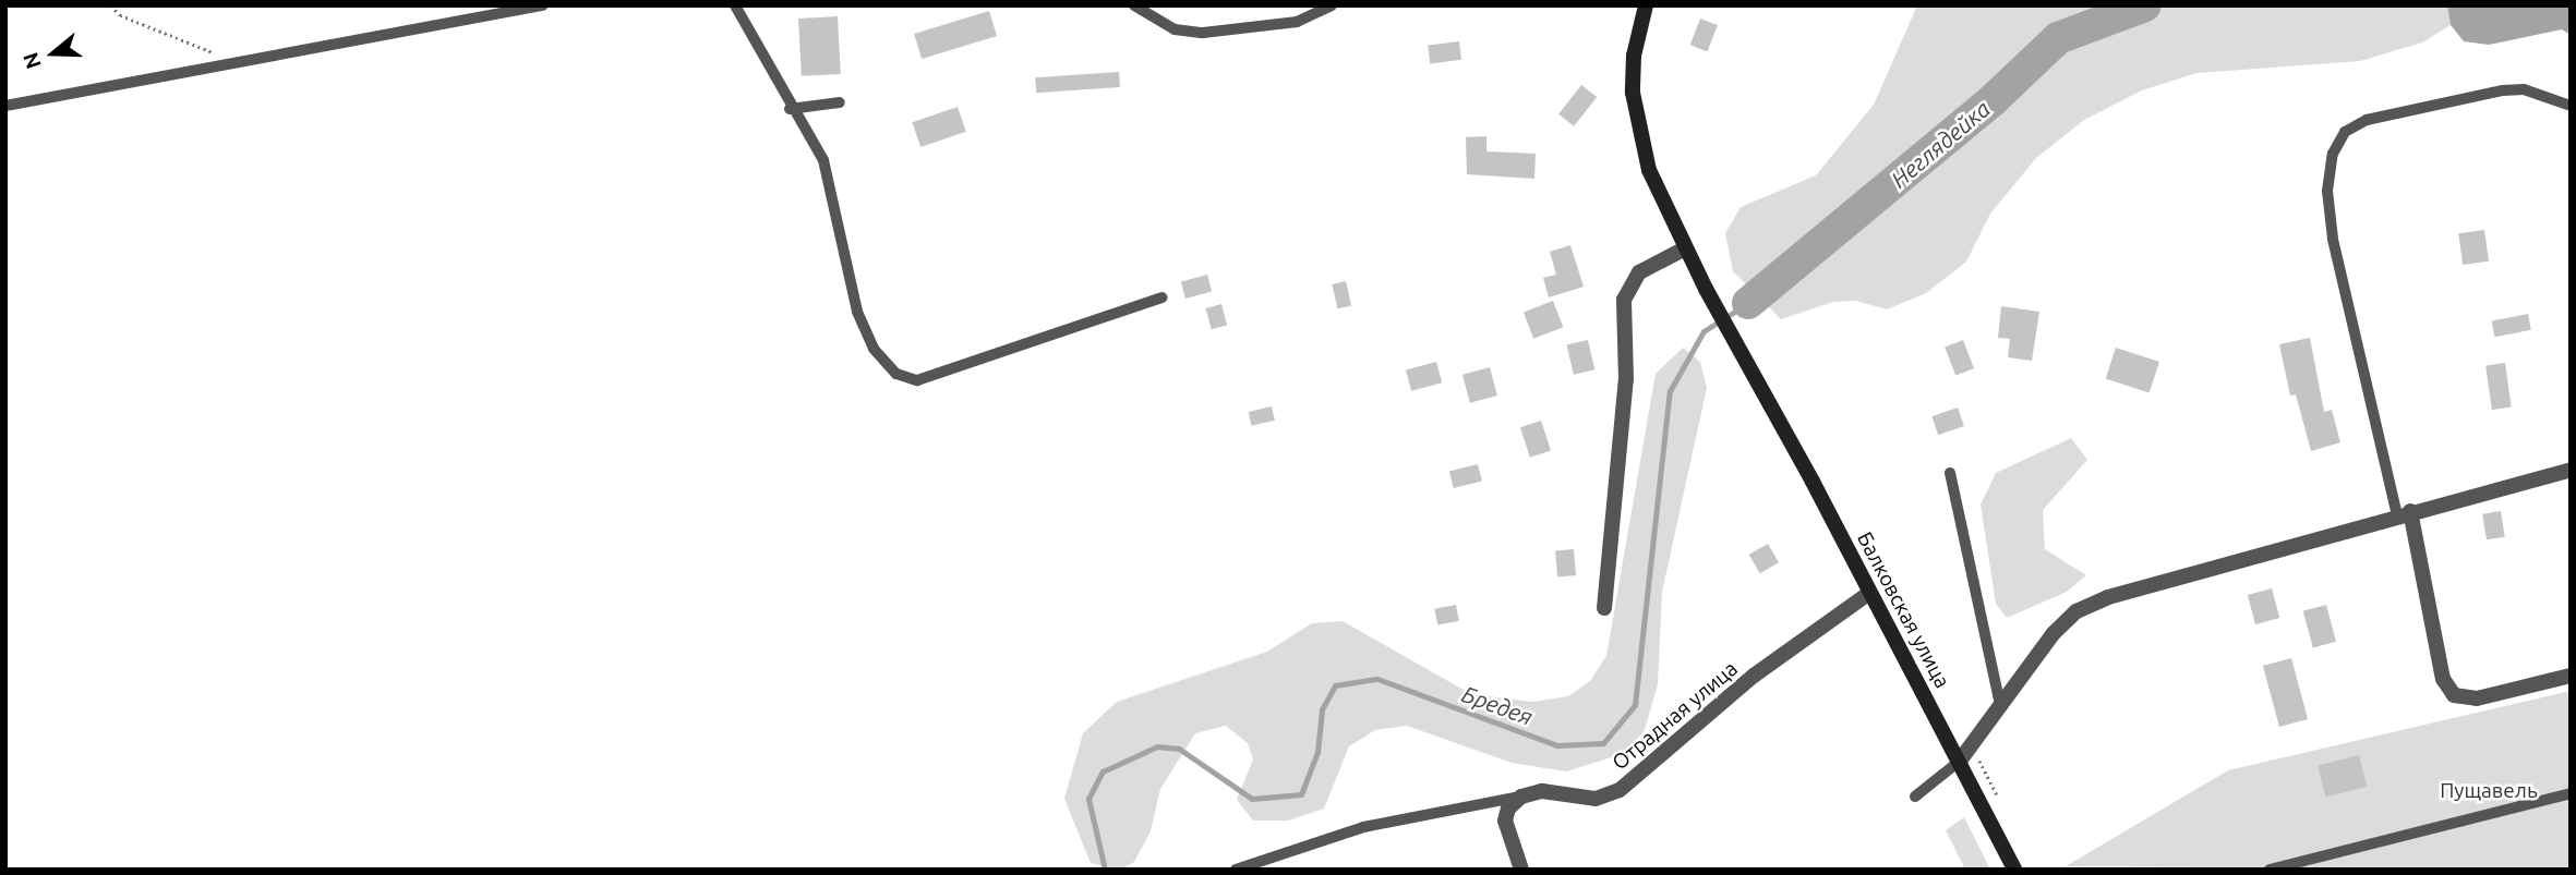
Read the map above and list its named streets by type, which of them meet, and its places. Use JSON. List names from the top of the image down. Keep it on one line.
{"streets":{"main road":["Балковская улица"],"street":["Отрадная улица"]},"crossings":[["Балковская улица","Отрадная улица"]],"water":["Неглядейка","Бредея"],"parks":["Пущавель"],"north":"left"}
